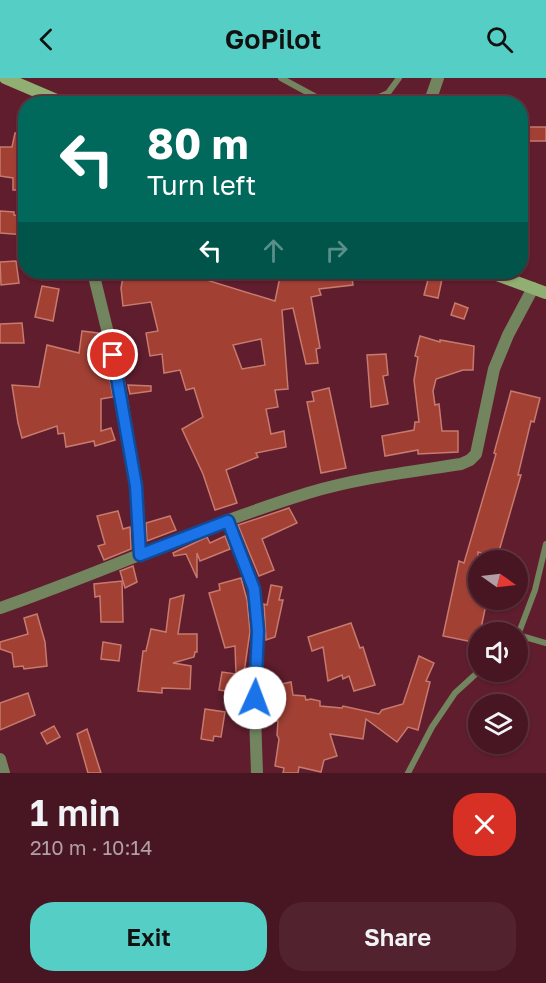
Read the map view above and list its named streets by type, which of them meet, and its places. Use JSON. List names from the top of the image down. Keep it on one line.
{"north":"right","page":{"header":"GoPilot","turn":["80 m","Turn left"],"heading":["1 min","210 m · 10:14"],"buttons":["Exit","Share"]}}
